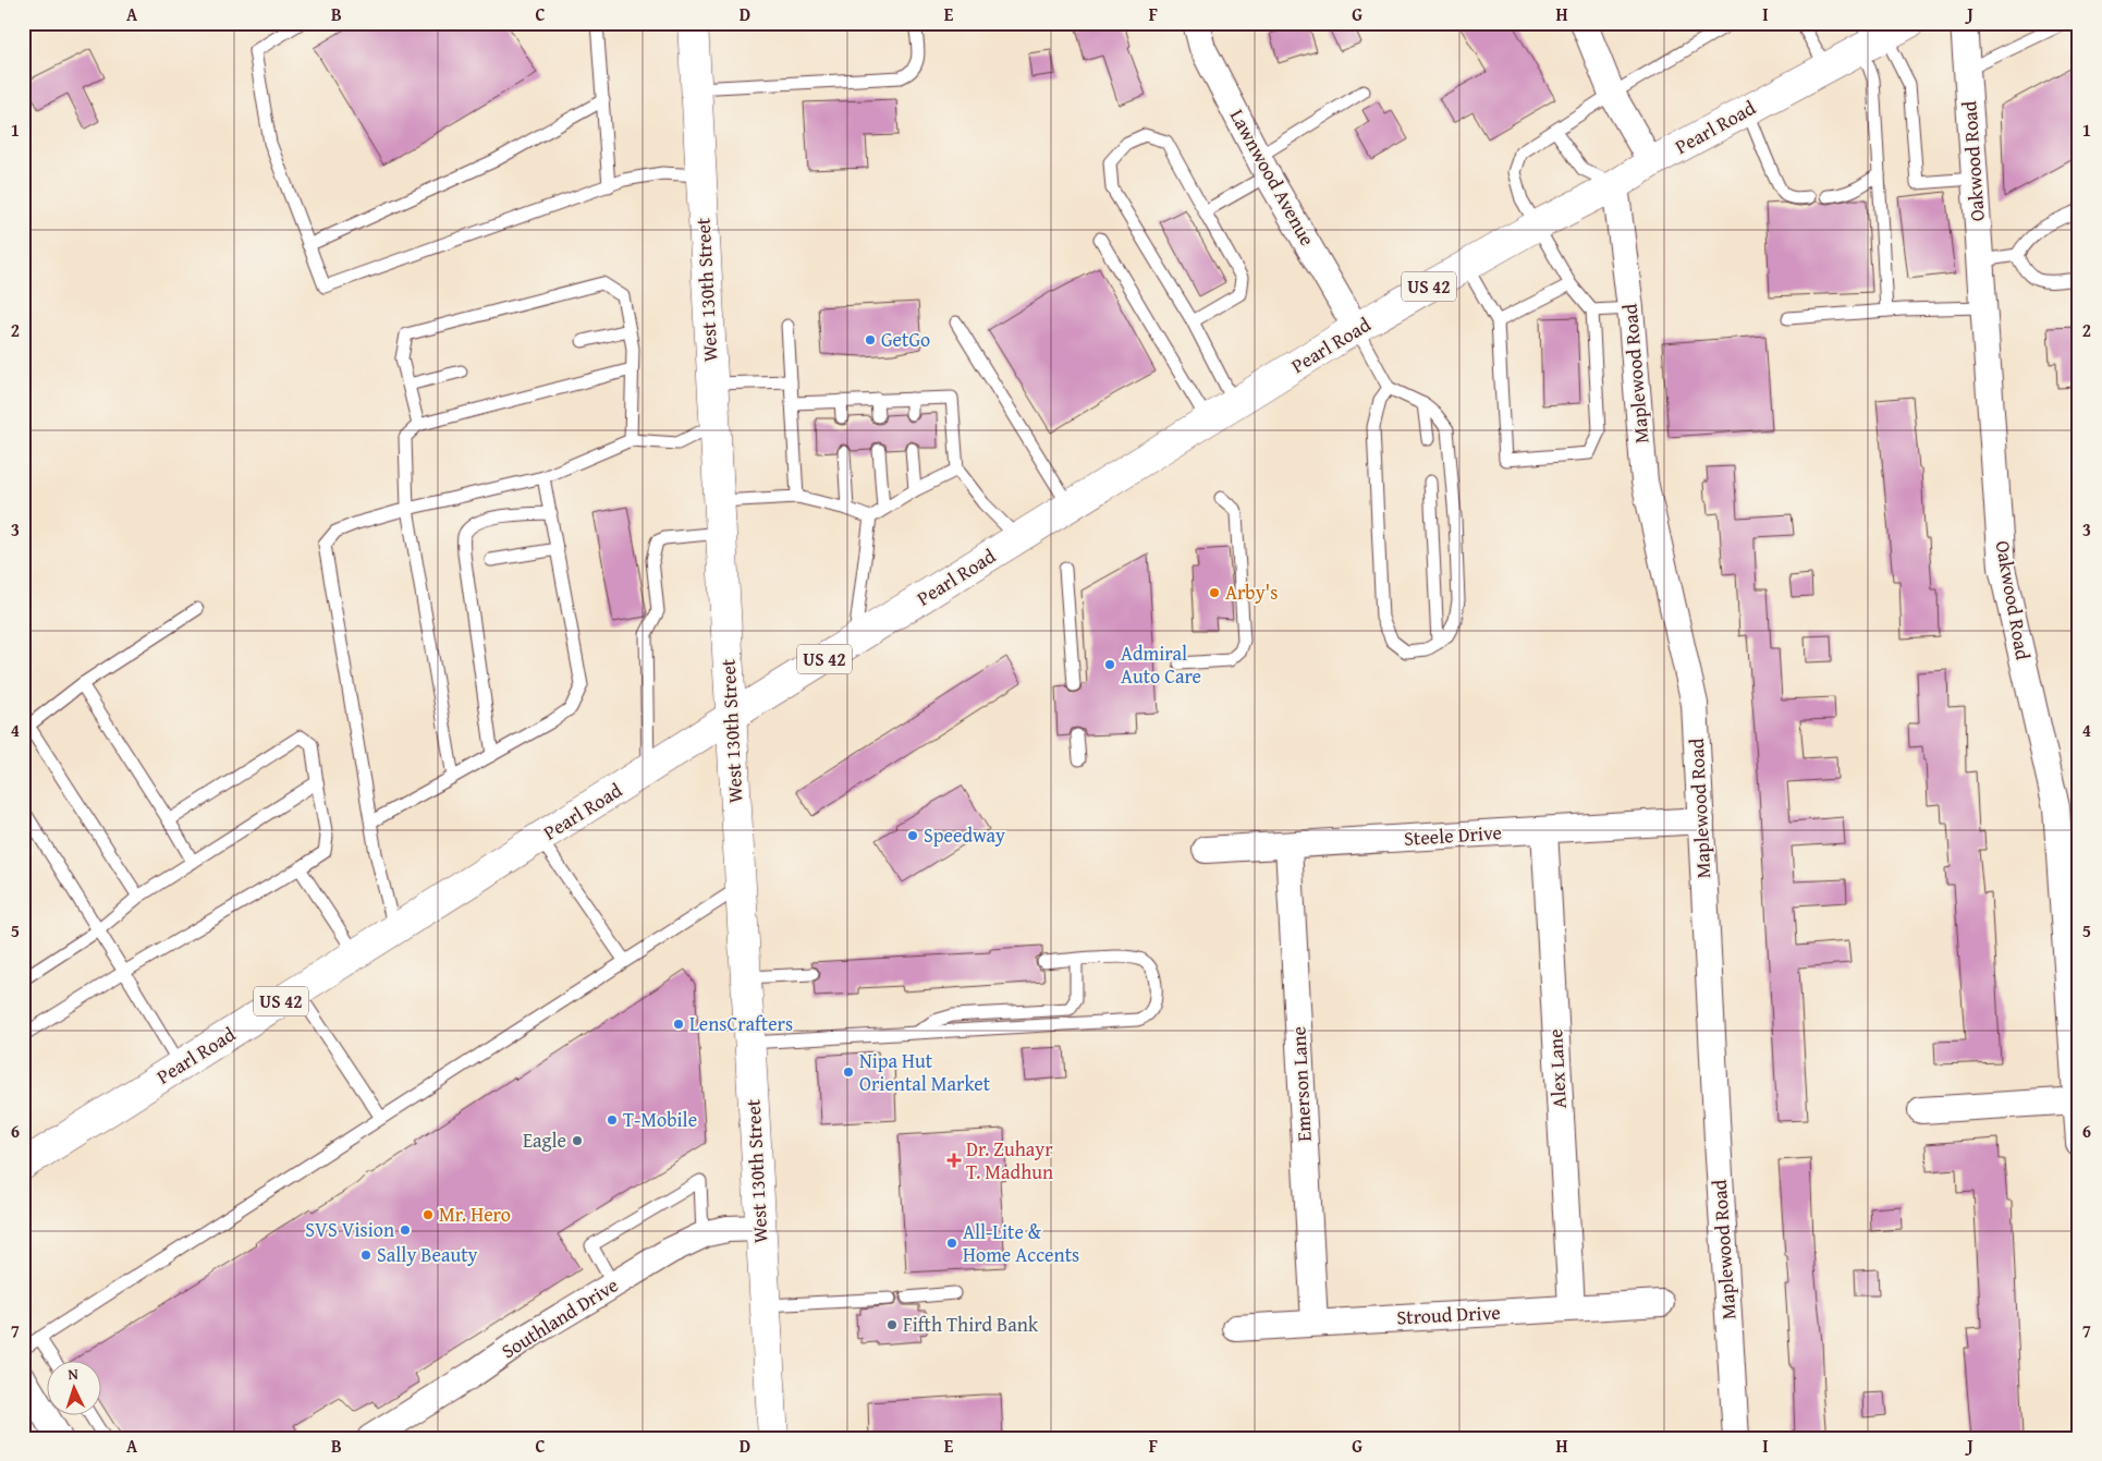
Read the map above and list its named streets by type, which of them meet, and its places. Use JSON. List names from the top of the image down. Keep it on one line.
{"streets":{"main road":["Pearl Road","US 42","West 130th Street"],"street":["Oakwood Road","Lawnwood Avenue","Maplewood Road","Steele Drive","Alex Lane","Emerson Lane","Stroud Drive","Southland Drive"]},"crossings":[["Pearl Road","Lawnwood Avenue"],["Pearl Road","West 130th Street"],["Pearl Road","Maplewood Road"],["West 130th Street","Southland Drive"],["Maplewood Road","Steele Drive"],["Steele Drive","Alex Lane"],["Steele Drive","Emerson Lane"],["Alex Lane","Stroud Drive"],["Emerson Lane","Stroud Drive"]],"places":{"other":["GetGo","Arby's","Admiral Auto Care","Speedway","LensCrafters","Nipa Hut Oriental Market","T-Mobile","Eagle","Mr. Hero","SVS Vision","All-Lite & Home Accents","Sally Beauty","Fifth Third Bank"],"health":["Dr. Zuhayr T. Madhun"]},"north":"top","grid":{"columns":["A","B","C","D","E","F","G","H","I","J"],"rows":["1","2","3","4","5","6","7"]}}
